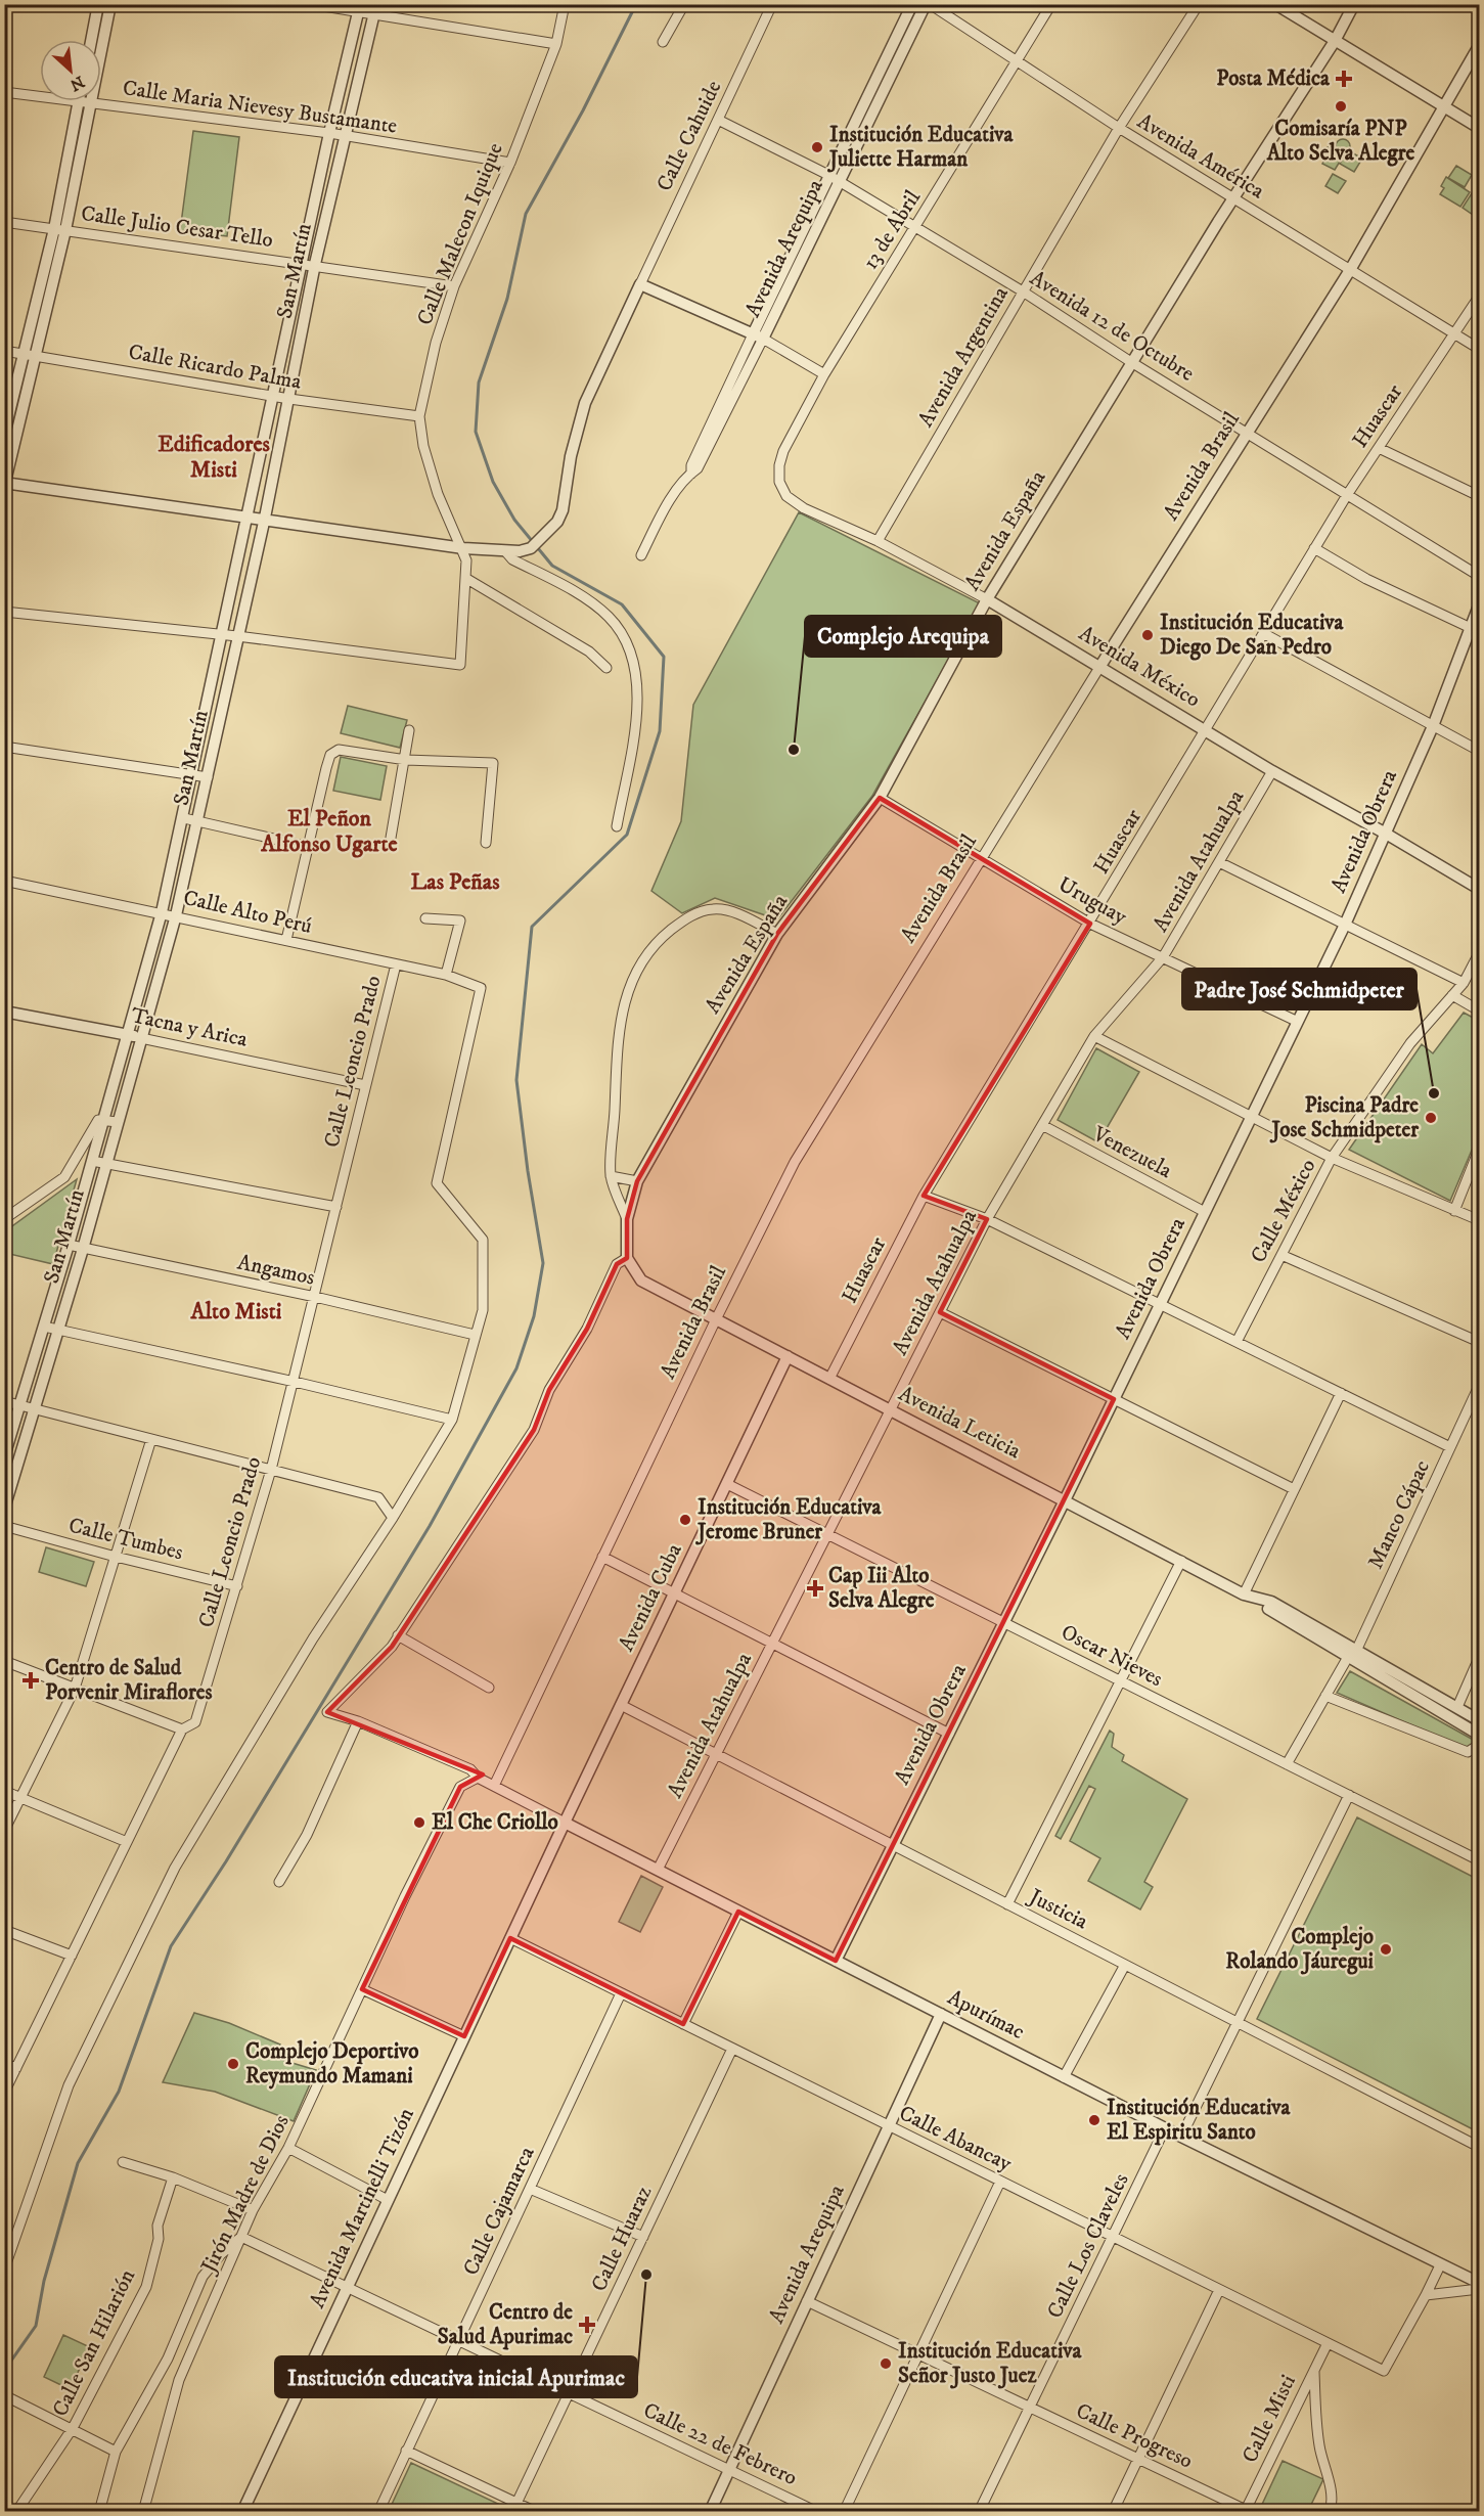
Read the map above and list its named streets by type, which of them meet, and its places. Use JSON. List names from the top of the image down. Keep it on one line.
{"streets":{"street":["Calle Maria Nievesy Bustamante","Calle Cahuide","Avenida América","Calle Julio Cesar Tello","13 de Abril","Calle Malecon Iquique","Avenida Arequipa","San Martín","Avenida 12 de Octubre","Avenida Argentina","Calle Ricardo Palma","Huascar","Avenida Brasil","Avenida España","Avenida México","Avenida Obrera","Avenida Atahualpa","Uruguay","Calle Alto Perú","Tacna y Arica","Calle Leoncio Prado","Venezuela","Calle México","Angamos","Avenida Leticia","Manco Cápac","Calle Tumbes","Avenida Cuba","Oscar Nieves","Justicia","Apurímac","Calle Abancay","Jirón Madre de Dios","Avenida Martinelli Tizón","Calle Cajamarca","Calle Huaraz","Calle Los Claveles","Calle San Hilarión","Calle Misti","Calle Progreso","Calle 22 de Febrero"]},"crossings":[["Calle Maria Nievesy Bustamante","Calle Malecon Iquique"],["Calle Maria Nievesy Bustamante","San Martín"],["Calle Cahuide","Avenida 12 de Octubre"],["Avenida América","13 de Abril"],["Avenida América","Avenida Arequipa"],["Avenida América","Avenida Argentina"],["Avenida América","Huascar"],["Avenida América","Avenida Brasil"],["Avenida América","Avenida España"],["Calle Julio Cesar Tello","Calle Malecon Iquique"],["Calle Julio Cesar Tello","San Martín"],["13 de Abril","Avenida 12 de Octubre"],["13 de Abril","Avenida México"],["Calle Malecon Iquique","Calle Ricardo Palma"],["Avenida Arequipa","Avenida 12 de Octubre"],["Avenida Arequipa","Apurímac"],["Avenida Arequipa","Calle Abancay"],["Avenida Arequipa","Calle Progreso"],["Avenida Arequipa","Calle 22 de Febrero"],["San Martín","Calle Ricardo Palma"],["San Martín","Calle Alto Perú"],["San Martín","Tacna y Arica"],["San Martín","Angamos"],["Avenida 12 de Octubre","Avenida Argentina"],["Avenida 12 de Octubre","Huascar"],["Avenida 12 de Octubre","Avenida Brasil"],["Avenida 12 de Octubre","Avenida España"],["Avenida Argentina","Avenida México"],["Huascar","Avenida México"],["Huascar","Uruguay"],["Huascar","Avenida Leticia"],["Avenida Brasil","Avenida México"],["Avenida Brasil","Uruguay"],["Avenida Brasil","Avenida Leticia"],["Avenida Brasil","Apurímac"],["Avenida España","Avenida México"],["Avenida España","Uruguay"],["Avenida España","Avenida Leticia"],["Avenida México","Avenida Obrera"],["Avenida México","Avenida Atahualpa"],["Avenida Obrera","Uruguay"],["Avenida Obrera","Venezuela"],["Avenida Obrera","Avenida Leticia"],["Avenida Obrera","Oscar Nieves"],["Avenida Obrera","Justicia"],["Avenida Obrera","Apurímac"],["Avenida Atahualpa","Uruguay"],["Avenida Atahualpa","Venezuela"],["Avenida Atahualpa","Avenida Leticia"],["Avenida Atahualpa","Oscar Nieves"],["Avenida Atahualpa","Justicia"],["Avenida Atahualpa","Apurímac"],["Calle Alto Perú","Calle Leoncio Prado"],["Calle Alto Perú","Angamos"],["Tacna y Arica","Calle Leoncio Prado"],["Calle Leoncio Prado","Angamos"],["Calle Leoncio Prado","Calle Tumbes"],["Avenida Leticia","Manco Cápac"],["Avenida Leticia","Avenida Cuba"],["Manco Cápac","Oscar Nieves"],["Avenida Cuba","Oscar Nieves"],["Avenida Cuba","Justicia"],["Avenida Cuba","Apurímac"],["Avenida Cuba","Avenida Martinelli Tizón"],["Apurímac","Jirón Madre de Dios"],["Apurímac","Avenida Martinelli Tizón"],["Apurímac","Calle Los Claveles"],["Calle Abancay","Avenida Martinelli Tizón"],["Calle Abancay","Calle Cajamarca"],["Calle Abancay","Calle Huaraz"],["Calle Abancay","Calle Los Claveles"],["Calle Abancay","Calle Misti"],["Jirón Madre de Dios","Calle 22 de Febrero"],["Avenida Martinelli Tizón","Calle 22 de Febrero"],["Calle Cajamarca","Calle 22 de Febrero"],["Calle Huaraz","Calle 22 de Febrero"],["Calle Los Claveles","Calle Progreso"],["Calle Misti","Calle Progreso"]],"districts":["Edificadores Misti","El Peñon Alfonso Ugarte","Las Peñas","Alto Misti"],"places":{"health":["Posta Médica","Cap Iii Alto Selva Alegre","Centro de Salud Porvenir Miraflores","Centro de Salud Apurimac"],"other":["Comisaría PNP Alto Selva Alegre","Institución Educativa Juliette Harman","Institución Educativa Diego De San Pedro","Complejo Arequipa","Padre José Schmidpeter","Piscina Padre Jose Schmidpeter","Institución Educativa Jerome Bruner","El Che Criollo","Complejo Rolando Jáuregui","Complejo Deportivo Reymundo Mamani","Institución Educativa El Espiritu Santo","Institución educativa inicial Apurimac","Institución Educativa Señor Justo Juez"]},"north":"bottom right"}
